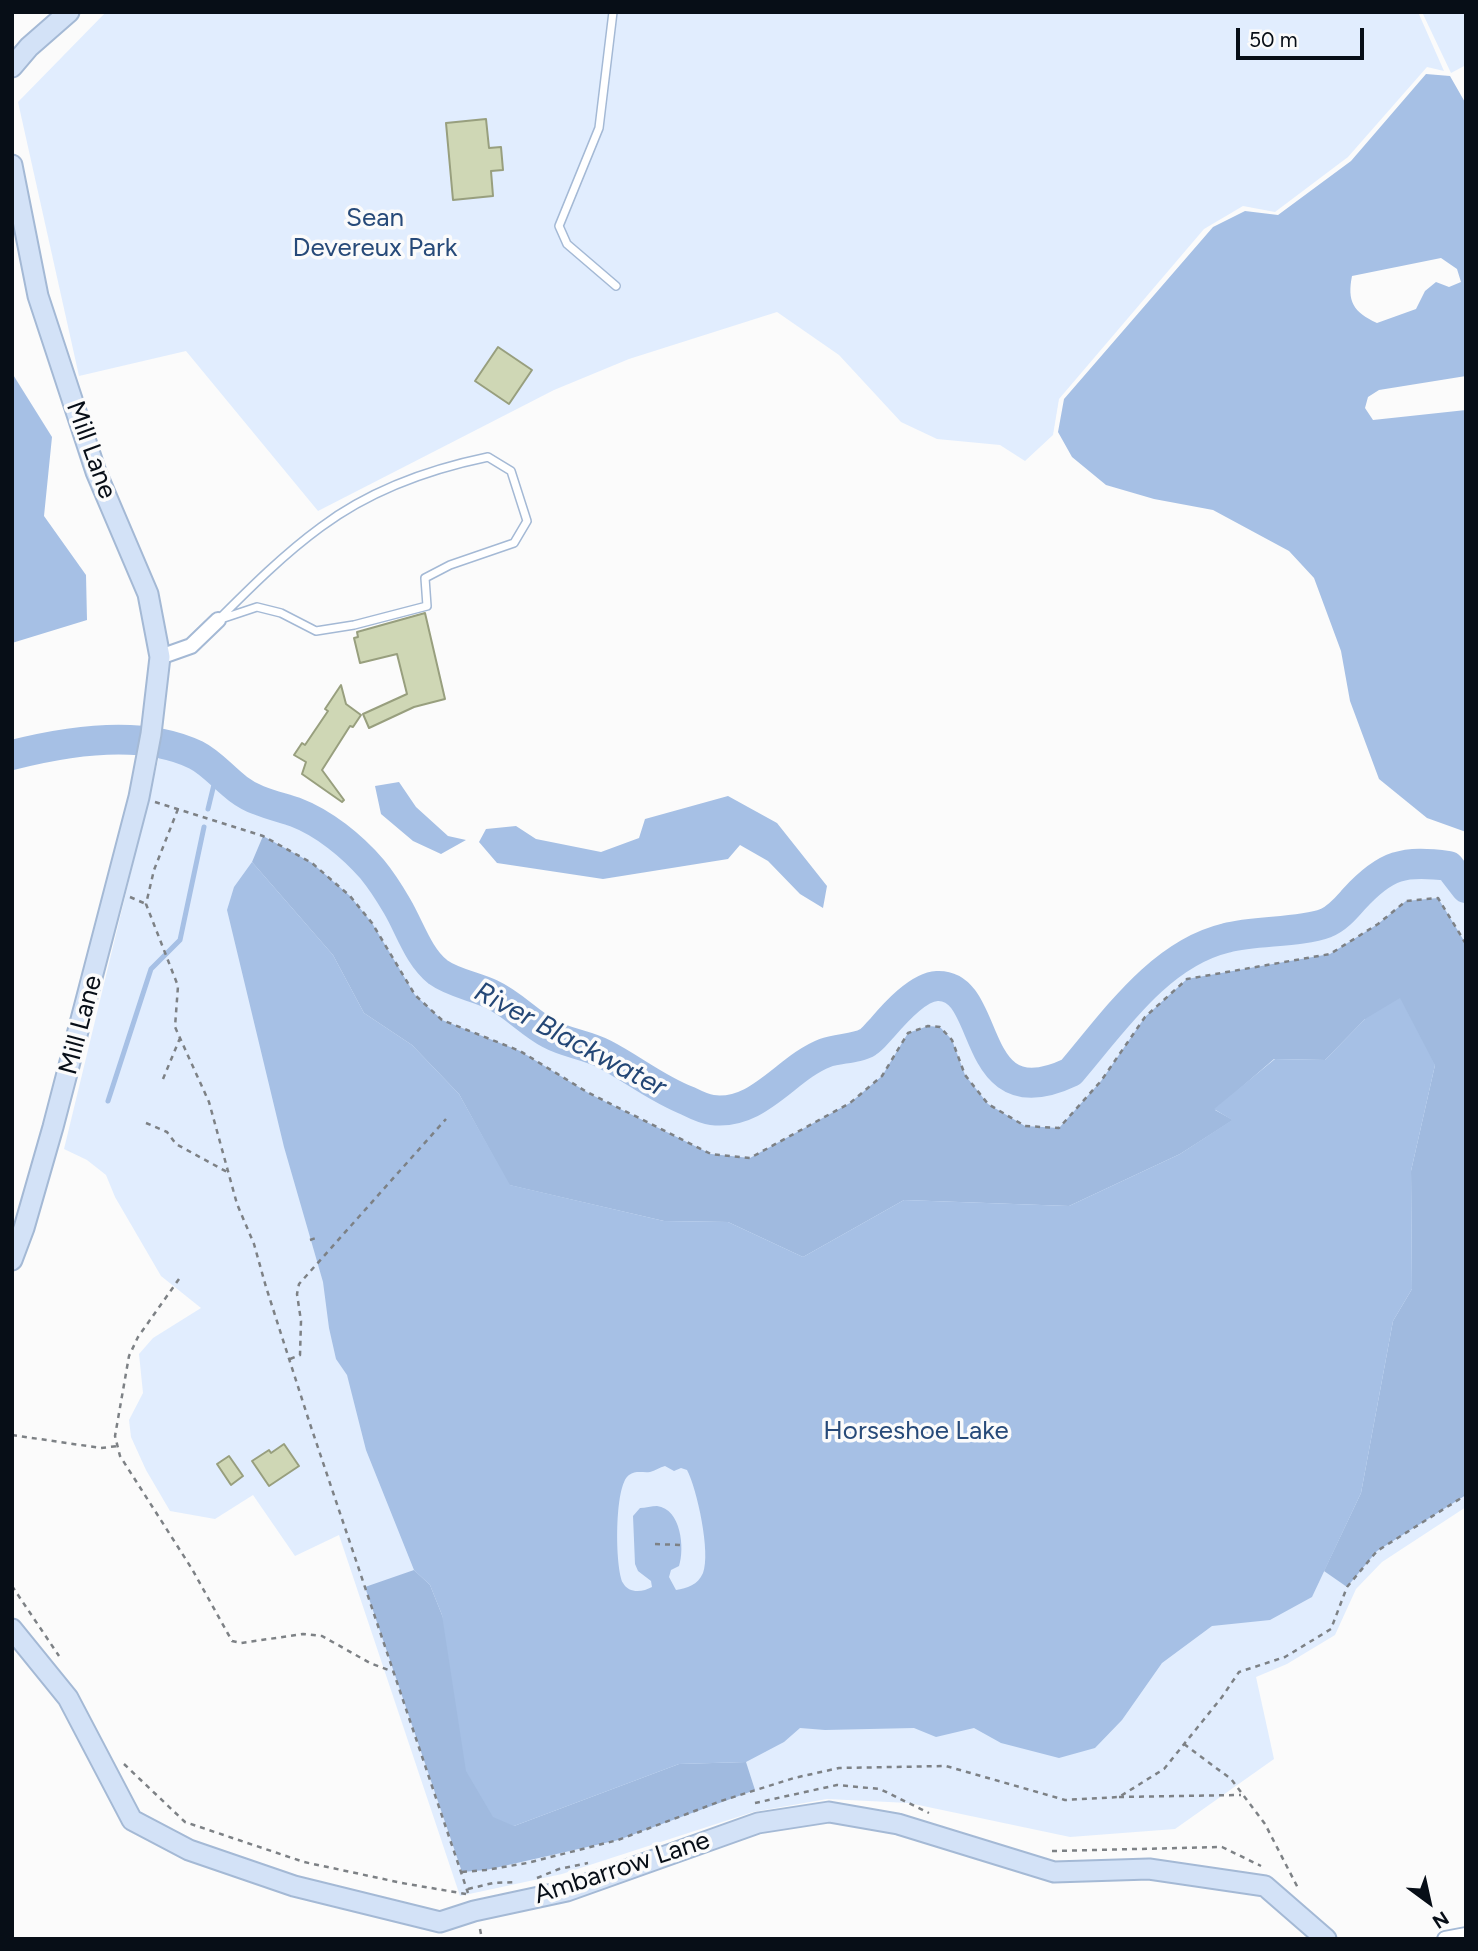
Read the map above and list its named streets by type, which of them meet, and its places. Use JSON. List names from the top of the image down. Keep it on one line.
{"streets":{"street":["Mill Lane","Ambarrow Lane"]},"water":["River Blackwater"],"parks":["Sean Devereux Park","Horseshoe Lake"],"scale_bar":"50 m","north":"bottom right"}
